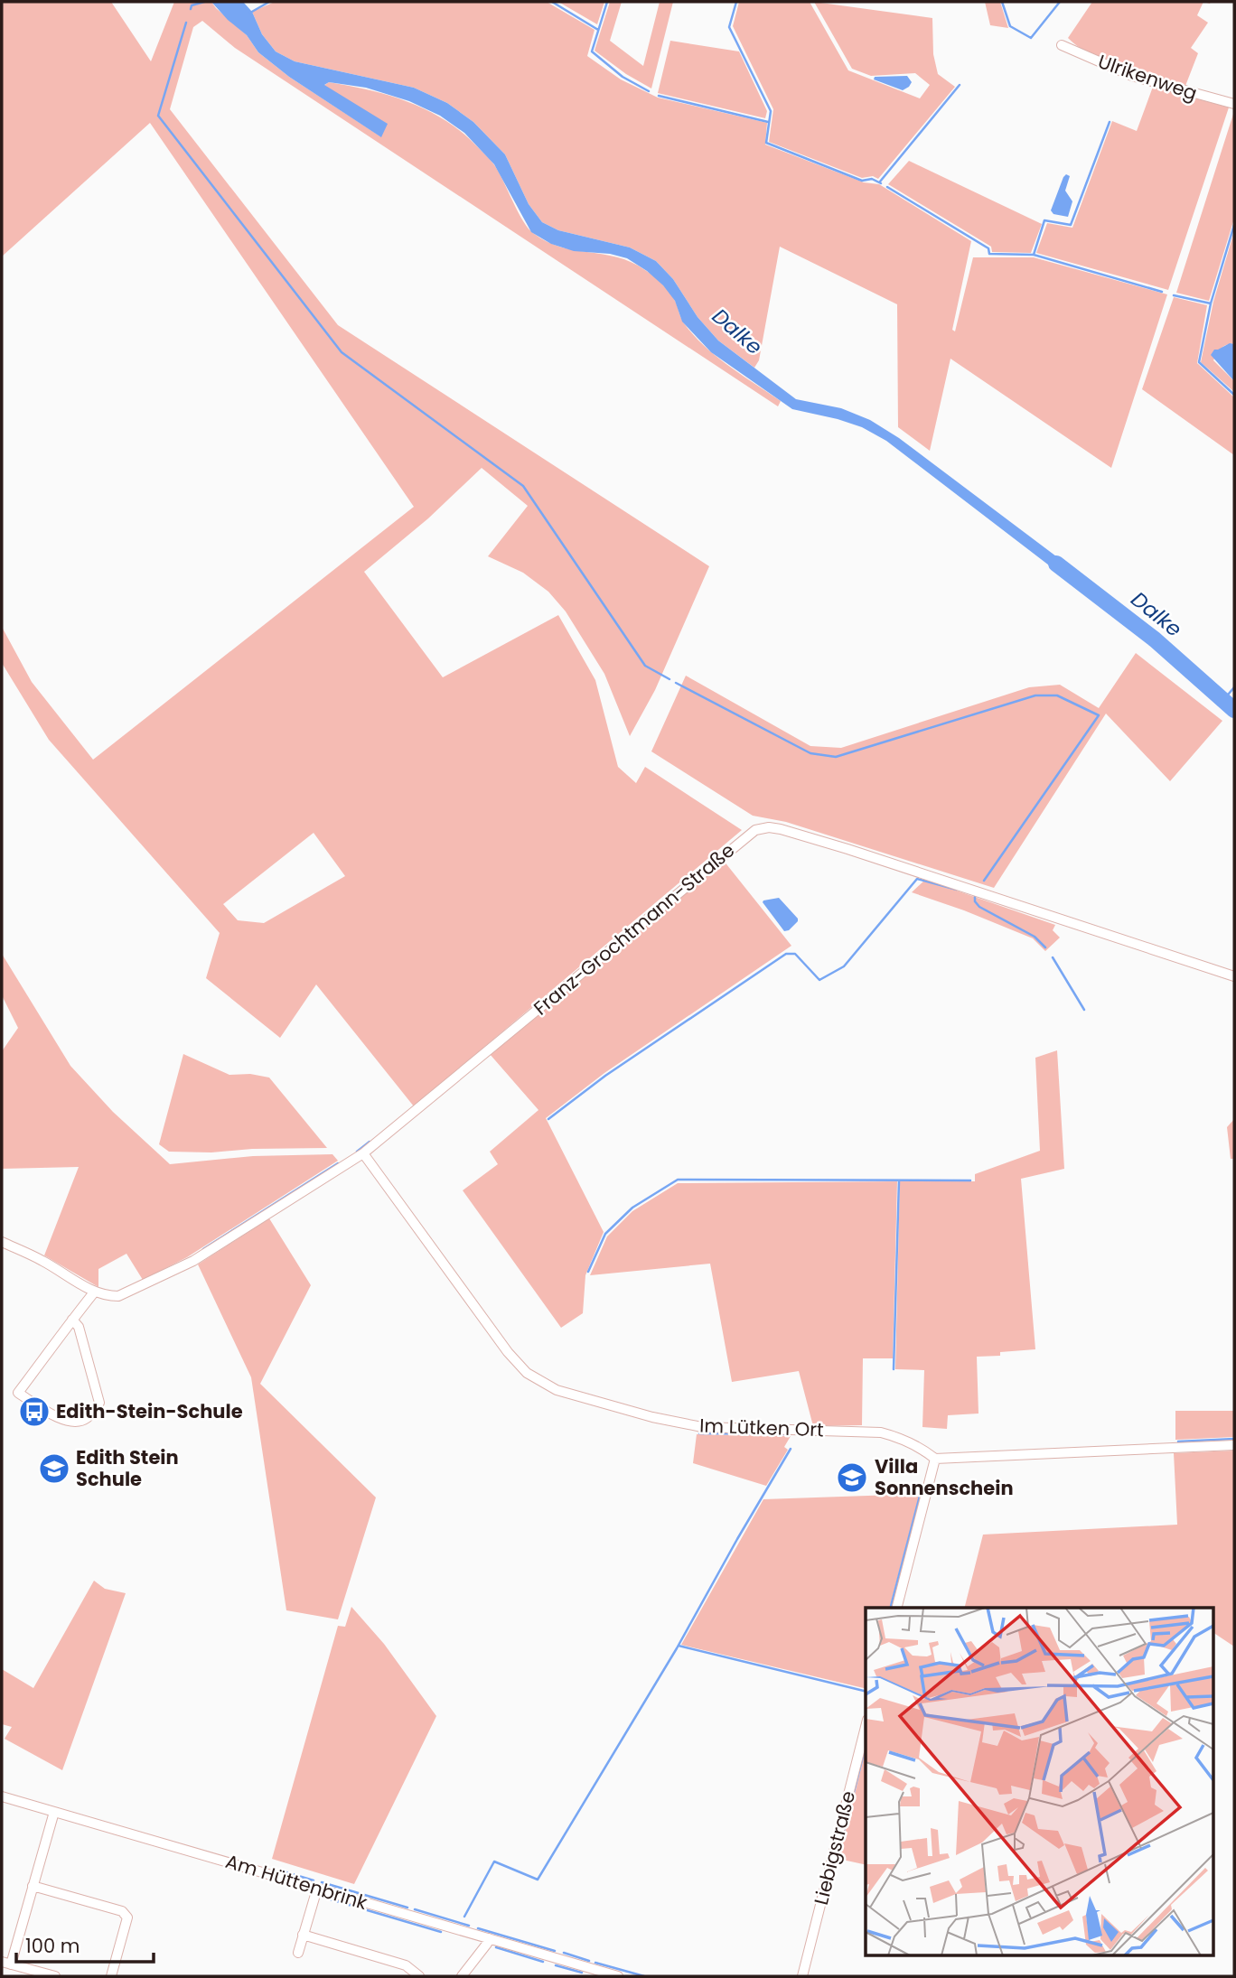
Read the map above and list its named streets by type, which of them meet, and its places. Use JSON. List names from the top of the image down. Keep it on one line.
{"streets":{"street":["Ulrikenweg","Franz-Grochtmann-Straße","Im Lütken Ort","Liebigstraße","Am Hüttenbrink"]},"crossings":[["Franz-Grochtmann-Straße","Im Lütken Ort"]],"water":["Dalke"],"places":{"bus stop":["Edith-Stein-Schule"],"school or university":["Edith Stein Schule","Villa Sonnenschein"]},"scale_bar":"100 m"}
